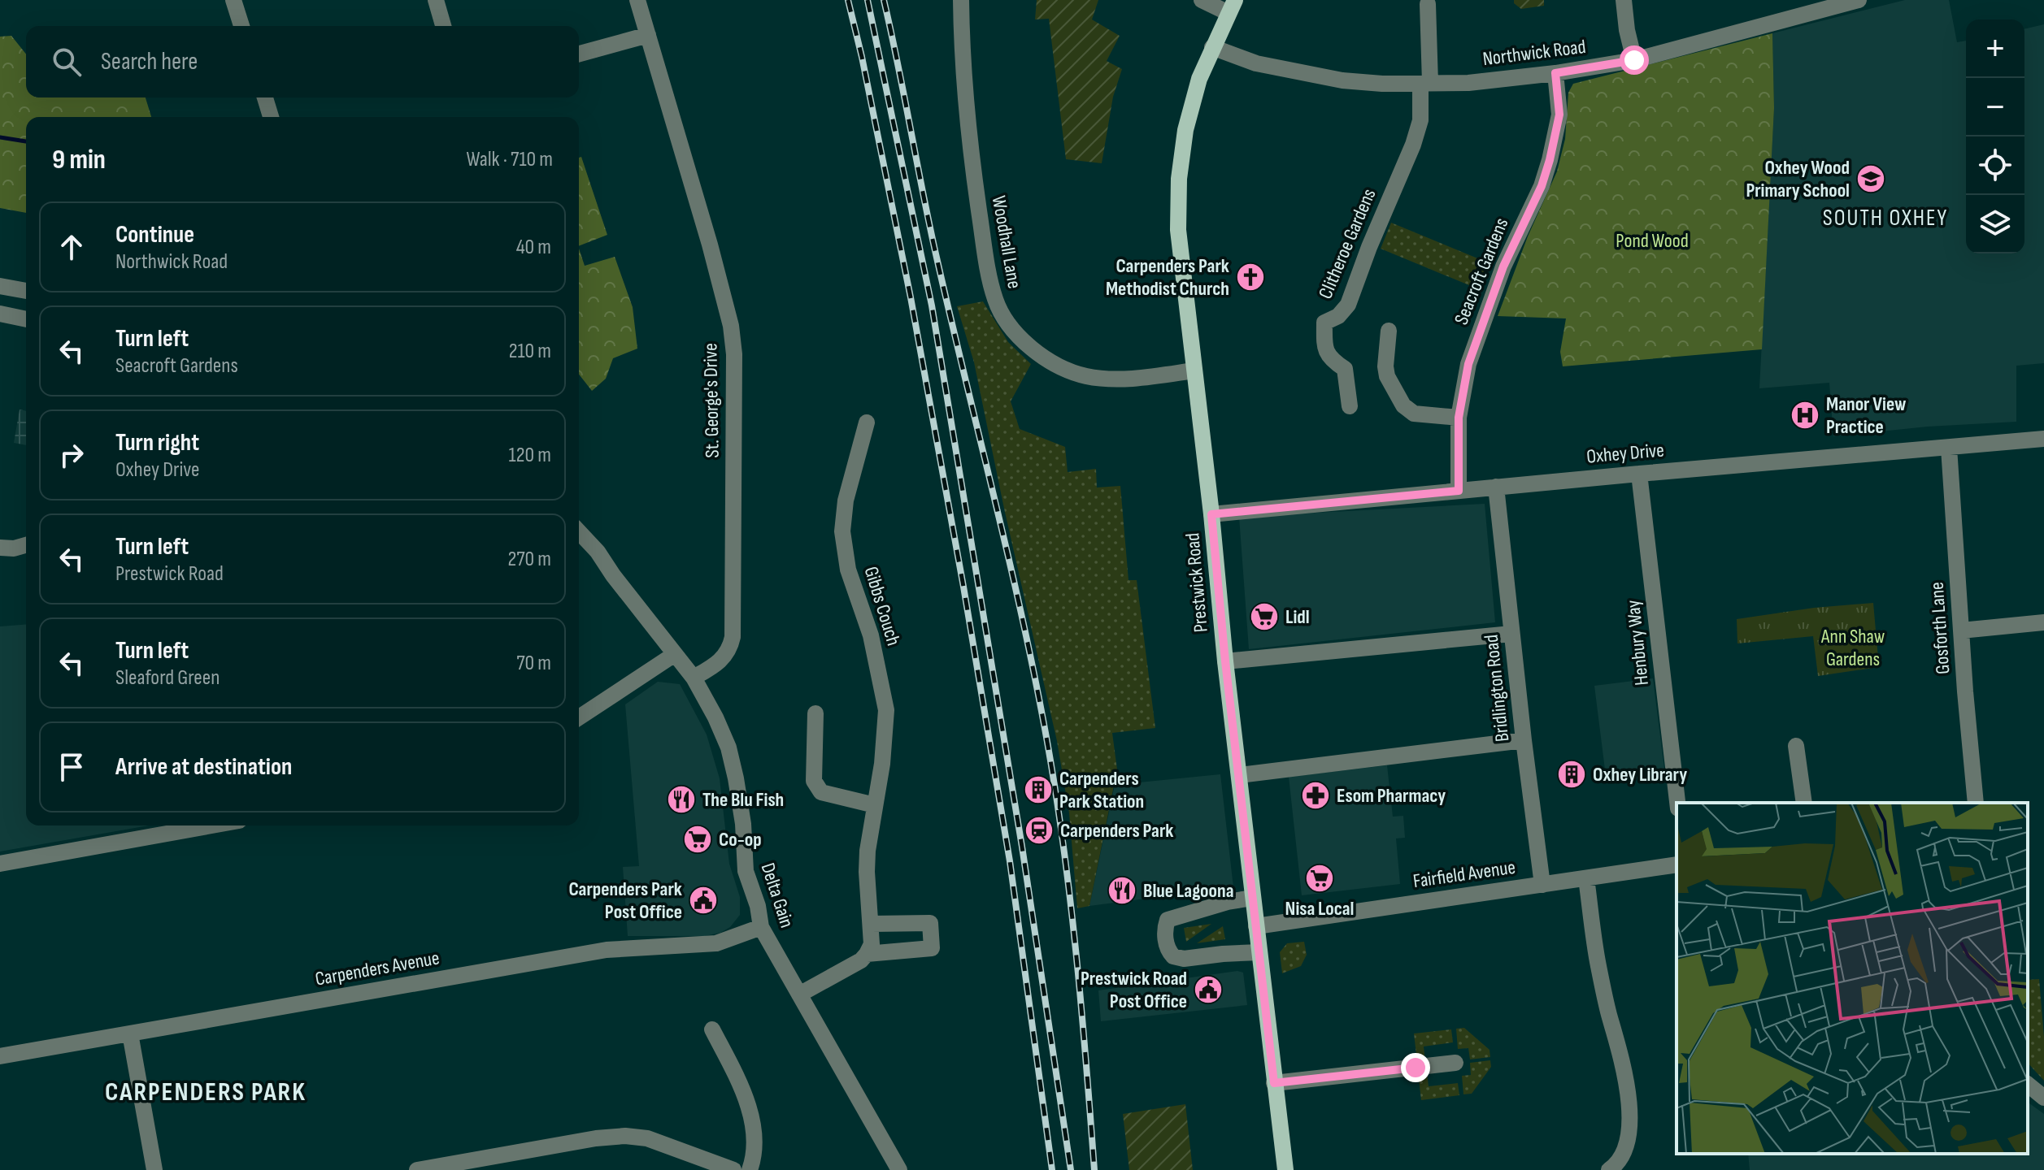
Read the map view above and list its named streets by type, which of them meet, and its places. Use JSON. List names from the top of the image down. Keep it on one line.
{"streets":{"main road":["Prestwick Road"],"street":["Northwick Road","Woodhall Lane","Clitheroe Gardens","Seacroft Gardens","St. George's Drive","Oxhey Drive","Gibbs Couch","Gosforth Lane","Henbury Way","Bridlington Road","Fairfield Avenue","Delta Gain","Carpenders Avenue"]},"crossings":[["Northwick Road","Clitheroe Gardens"],["Northwick Road","Seacroft Gardens"],["Northwick Road","Prestwick Road"],["Woodhall Lane","Prestwick Road"],["Seacroft Gardens","Oxhey Drive"],["St. George's Drive","Delta Gain"],["Oxhey Drive","Prestwick Road"],["Oxhey Drive","Gosforth Lane"],["Oxhey Drive","Henbury Way"],["Oxhey Drive","Bridlington Road"],["Prestwick Road","Fairfield Avenue"],["Bridlington Road","Fairfield Avenue"],["Delta Gain","Carpenders Avenue"]],"districts":["SOUTH OXHEY","CARPENDERS PARK"],"parks":["Pond Wood","Ann Shaw Gardens"],"places":{"school or university":["Oxhey Wood Primary School"],"church":["Carpenders Park Methodist Church"],"hospital":["Manor View Practice"],"supermarket":["Lidl","Co-op","Nisa Local"],"building":["Oxhey Library","Carpenders Park Station"],"pharmacy":["Esom Pharmacy"],"restaurant":["The Blu Fish","Blue Lagoona"],"station":["Carpenders Park"],"public building":["Carpenders Park Post Office","Prestwick Road Post Office"]},"page":{"map_buttons":["+","−"],"search":"Search here","heading":["9 min","Walk · 710 m"],"list":[["Continue","Northwick Road","40 m"],["Turn left","Seacroft Gardens","210 m"],["Turn right","Oxhey Drive","120 m"],["Turn left","Prestwick Road","270 m"],["Turn left","Sleaford Green","70 m"],"Arrive at destination"]}}
